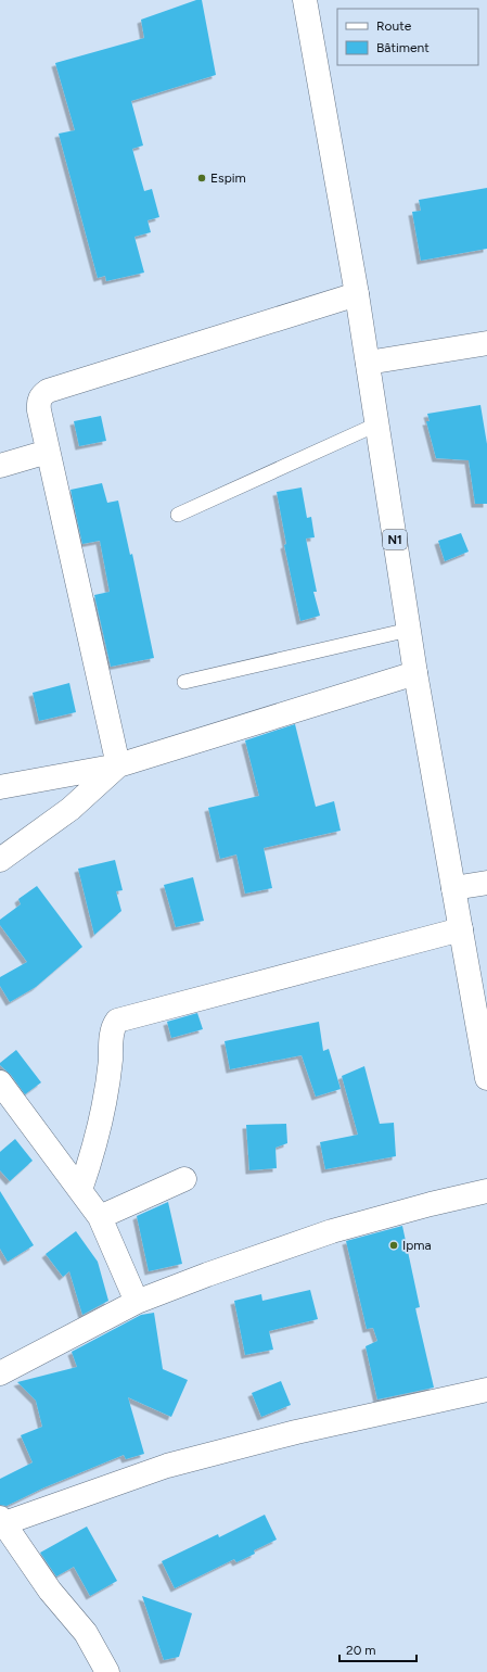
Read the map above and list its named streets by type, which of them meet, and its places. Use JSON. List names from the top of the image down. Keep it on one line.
{"streets":{"street":["N1"]},"places":["Espim","Ipma"],"legend":["Route","Bâtiment"],"scale_bar":"20 m"}
